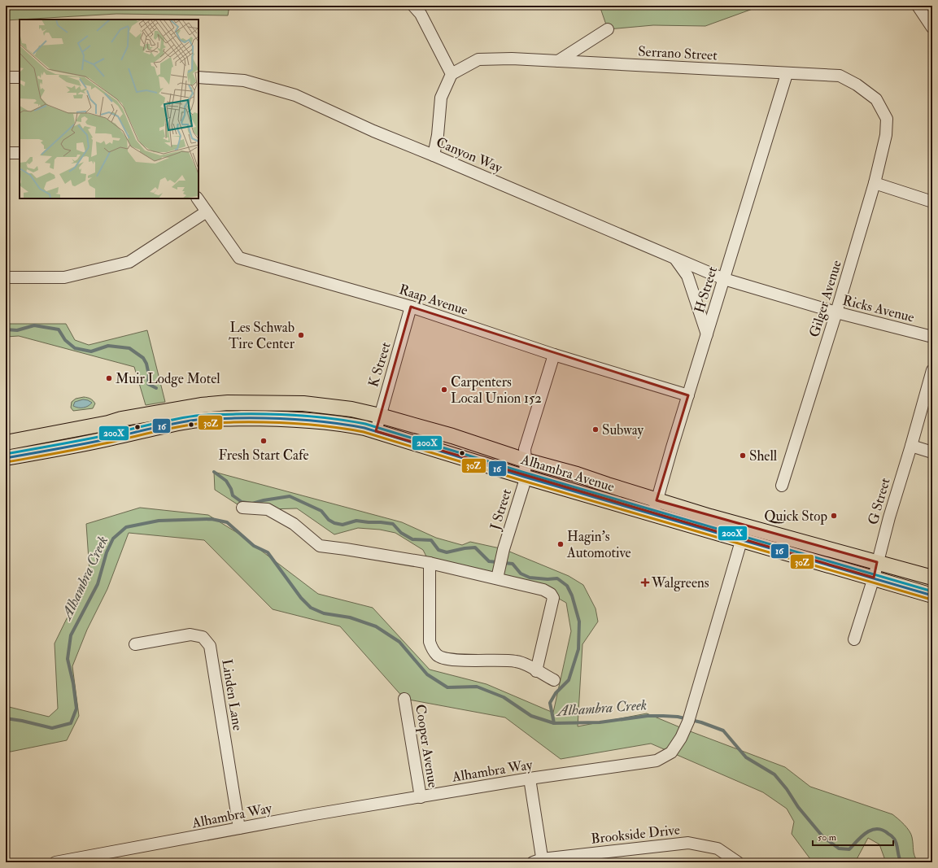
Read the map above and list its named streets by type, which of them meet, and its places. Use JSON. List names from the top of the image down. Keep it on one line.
{"streets":{"main road":["Alhambra Avenue"],"street":["Serrano Street","Canyon Way","H Street","Gilger Avenue","Raap Avenue","Ricks Avenue","K Street","G Street","J Street","Linden Lane","Cooper Avenue","Alhambra Way","Brookside Drive"]},"crossings":[["Serrano Street","H Street"],["Serrano Street","Gilger Avenue"],["Canyon Way","H Street"],["Canyon Way","Ricks Avenue"],["H Street","Raap Avenue"],["H Street","Ricks Avenue"],["H Street","Alhambra Avenue"],["Gilger Avenue","Ricks Avenue"],["Raap Avenue","K Street"],["Raap Avenue","J Street"],["K Street","Alhambra Avenue"],["Alhambra Avenue","G Street"],["Alhambra Avenue","J Street"],["Alhambra Avenue","Alhambra Way"],["Linden Lane","Alhambra Way"],["Cooper Avenue","Alhambra Way"]],"water":["Alhambra Creek"],"places":{"other":["Les Schwab Tire Center","Muir Lodge Motel","Carpenters Local Union 152","Subway","Fresh Start Cafe","Shell","Quick Stop","Hagin's Automotive"],"health":["Walgreens"]},"lines":["transit line 200X","transit line 16","transit line 30Z"],"scale_bar":"50 m"}
